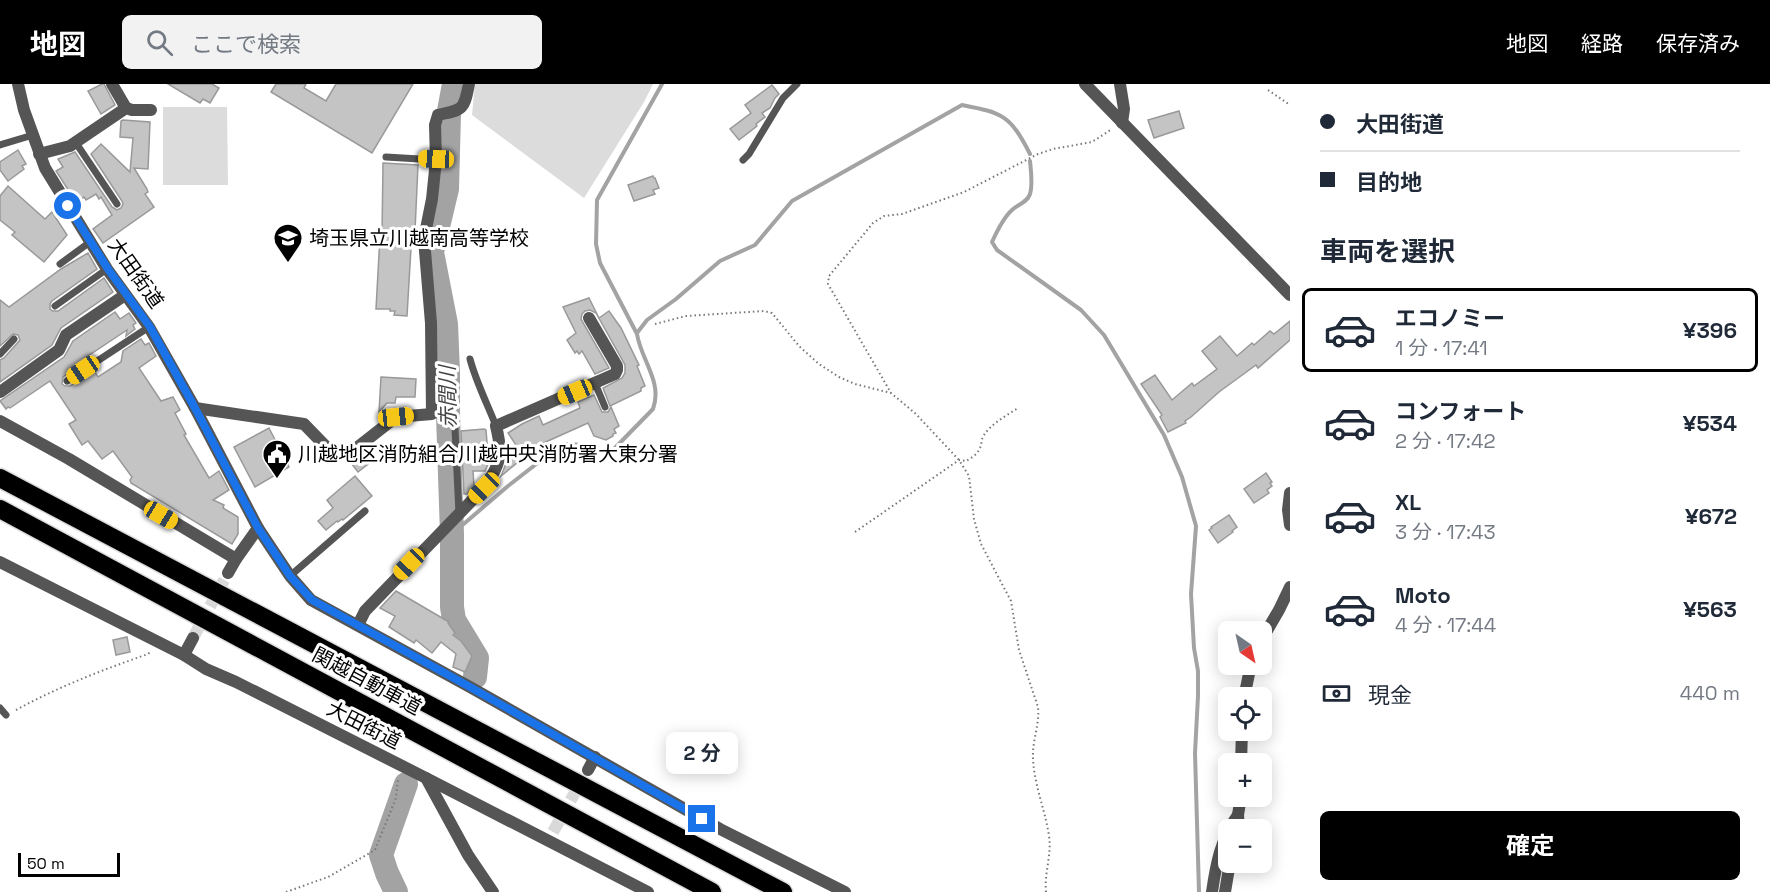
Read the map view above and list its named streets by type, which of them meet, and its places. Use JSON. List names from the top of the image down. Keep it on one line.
{"streets":{"highway":["関越自動車道"],"street":["大田街道"]},"water":["赤間川"],"places":{"school or university":["埼玉県立川越南高等学校"],"public building":["川越地区消防組合川越中央消防署大東分署"]},"scale_bar":"50 m","north":"bottom right","page":{"header":"地図","search":"ここで検索","nav":["地図","経路","保存済み"],"banner":["大田街道","目的地"],"heading":"車両を選択","list":[{"name":"エコノミー","note":"1 分 · 17:41","value":"¥396"},{"name":"コンフォート","note":"2 分 · 17:42","value":"¥534"},{"name":"XL","note":"3 分 · 17:43","value":"¥672"},{"name":"Moto","note":"4 分 · 17:44","value":"¥563"}],"map_buttons":["+","−"],"pay":["現金","440 m"],"bubble":"2 分","buttons":"確定","scale":"50 m"}}
